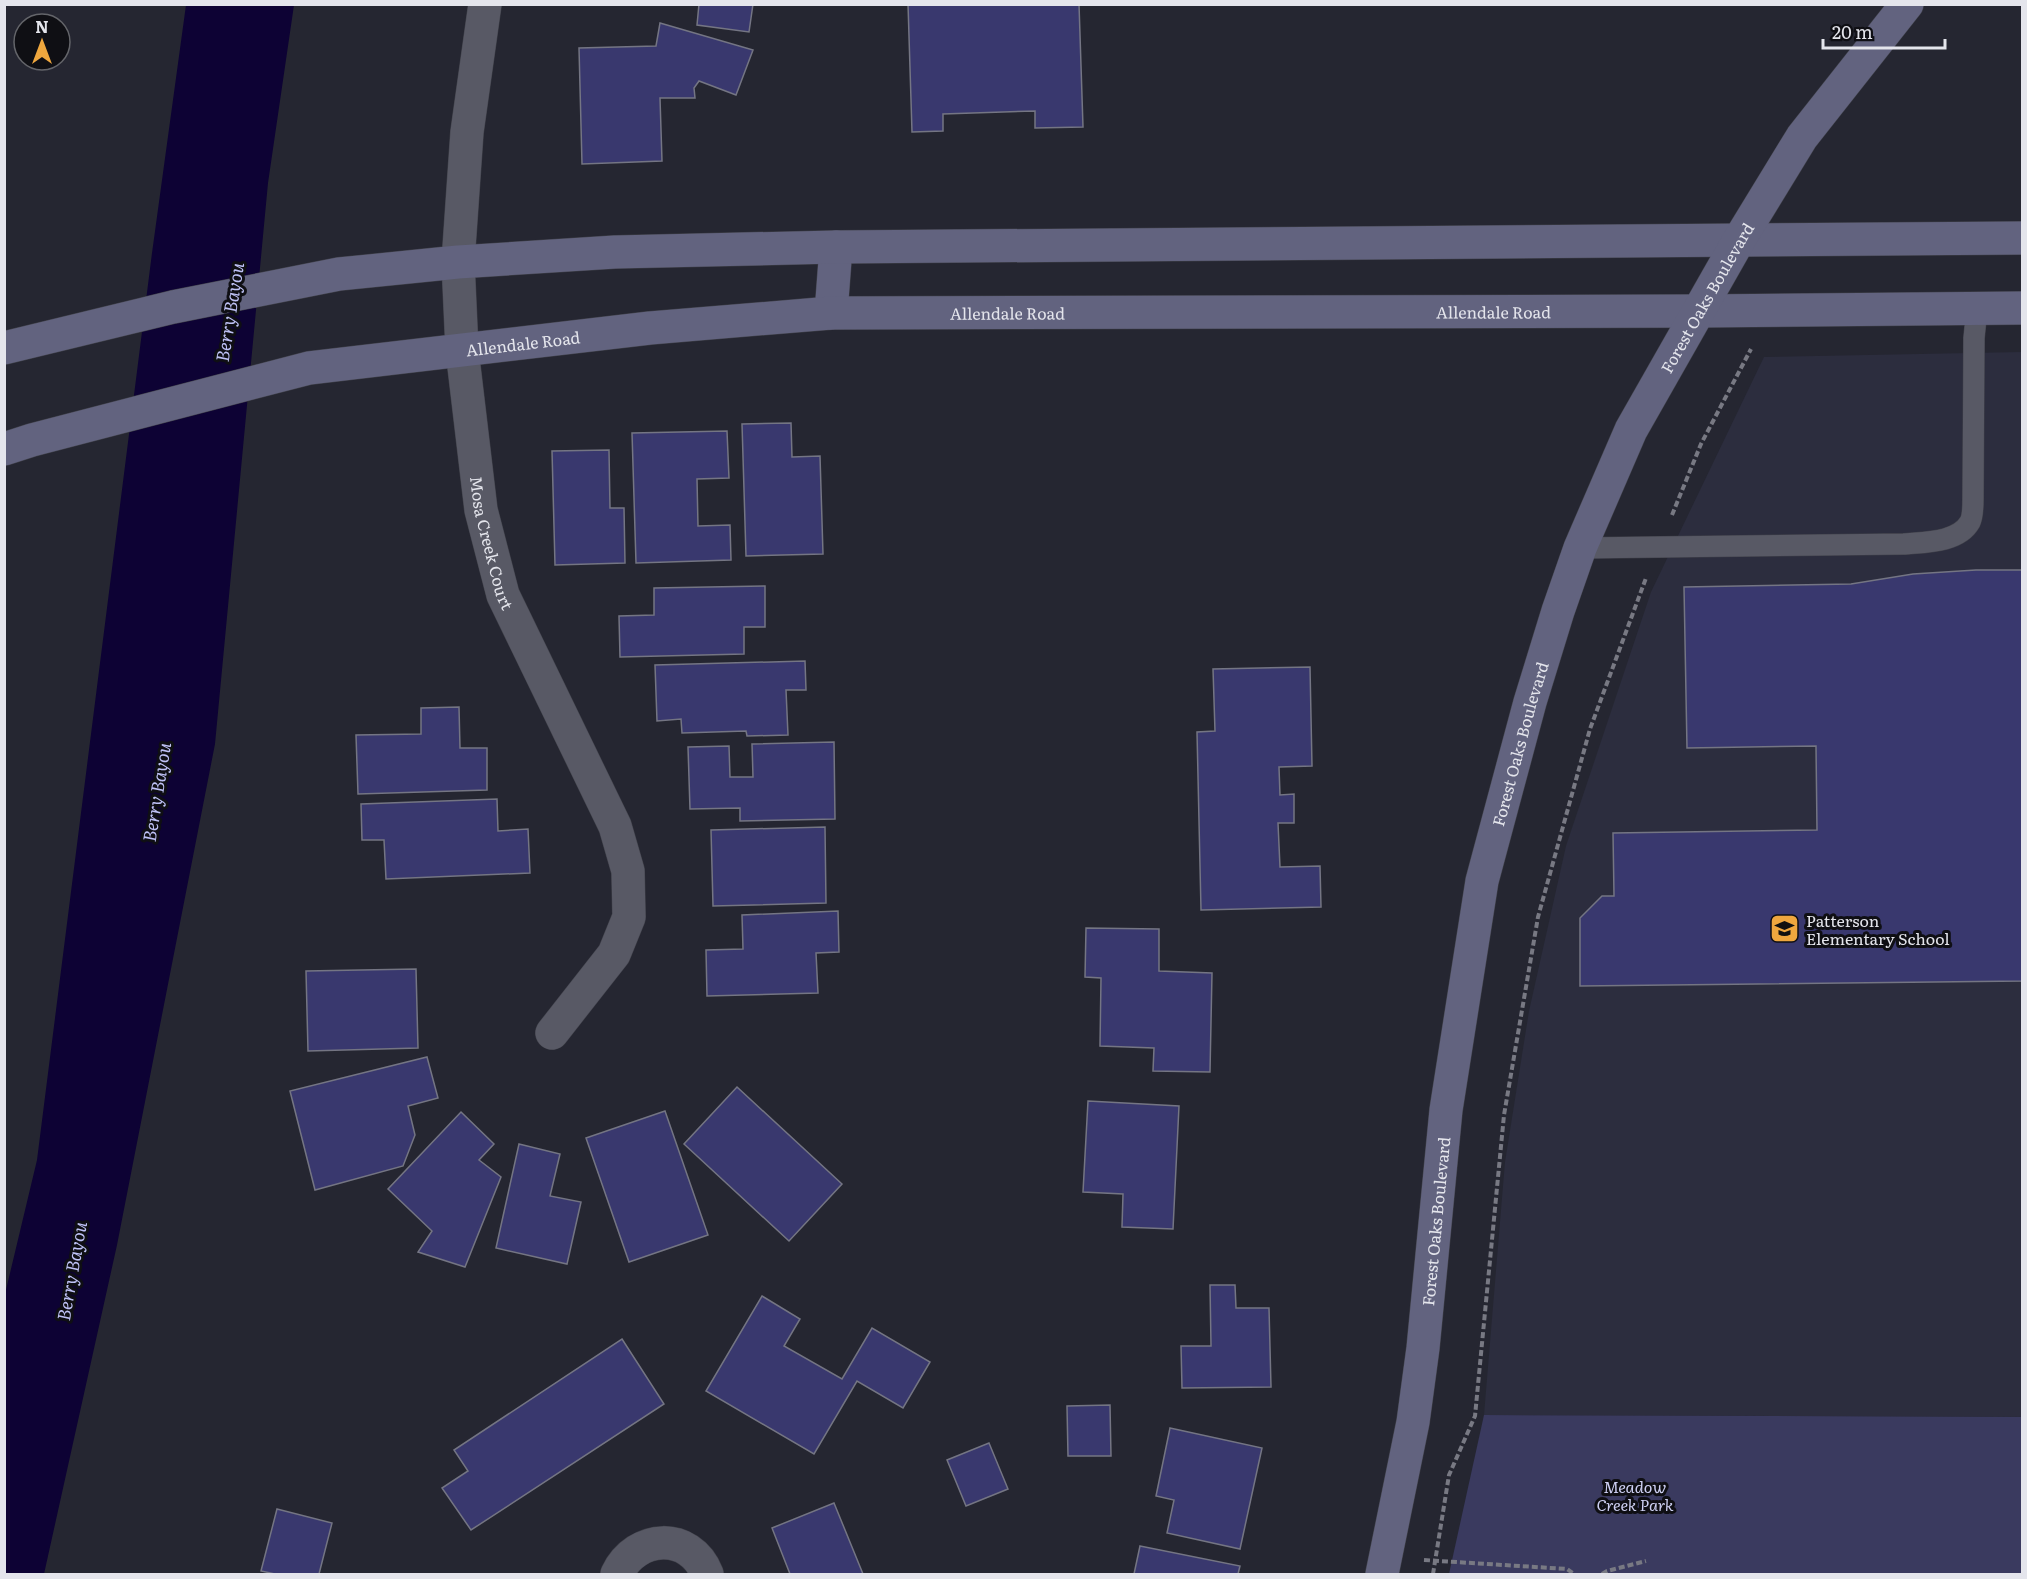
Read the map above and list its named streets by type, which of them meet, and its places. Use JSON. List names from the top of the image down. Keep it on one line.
{"streets":{"main road":["Forest Oaks Boulevard","Allendale Road"],"street":["Mosa Creek Court"]},"crossings":[["Forest Oaks Boulevard","Allendale Road"],["Allendale Road","Mosa Creek Court"]],"water":["Berry Bayou"],"parks":["Meadow Creek Park"],"places":{"school or university":["Patterson Elementary School"]},"scale_bar":"20 m","north":"top"}
